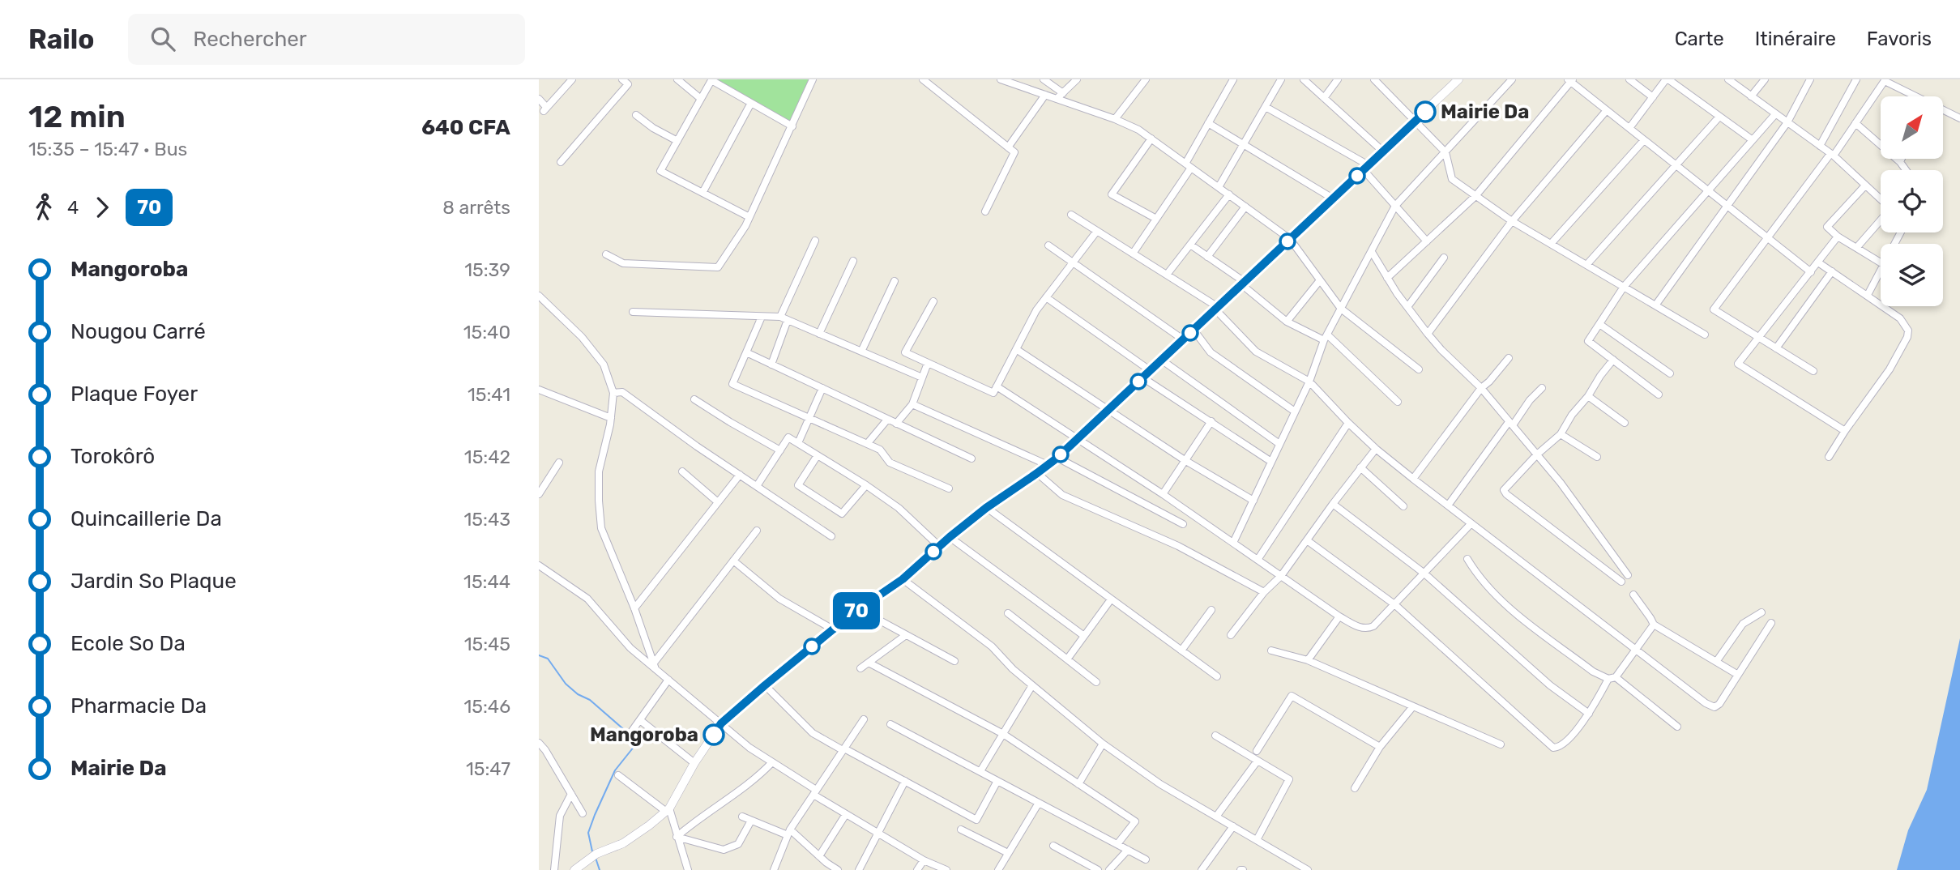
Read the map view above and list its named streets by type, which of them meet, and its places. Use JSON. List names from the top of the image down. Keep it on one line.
{"places":["Mairie Da","Mangoroba"],"lines":["bus line 70"],"north":"top right","page":{"header":"Railo","search":"Rechercher","nav":["Carte","Itinéraire","Favoris"],"heading":["12 min","15:35 – 15:47 · Bus","640 CFA"],"on_map":"70","legs":["4","70","8 arrêts"],"list":[{"name":"Mangoroba","value":"15:39"},{"name":"Nougou Carré","value":"15:40"},{"name":"Plaque Foyer","value":"15:41"},{"name":"Torokôrô","value":"15:42"},{"name":"Quincaillerie Da","value":"15:43"},{"name":"Jardin So Plaque","value":"15:44"},{"name":"Ecole So Da","value":"15:45"},{"name":"Pharmacie Da","value":"15:46"},{"name":"Mairie Da","value":"15:47"}]}}
